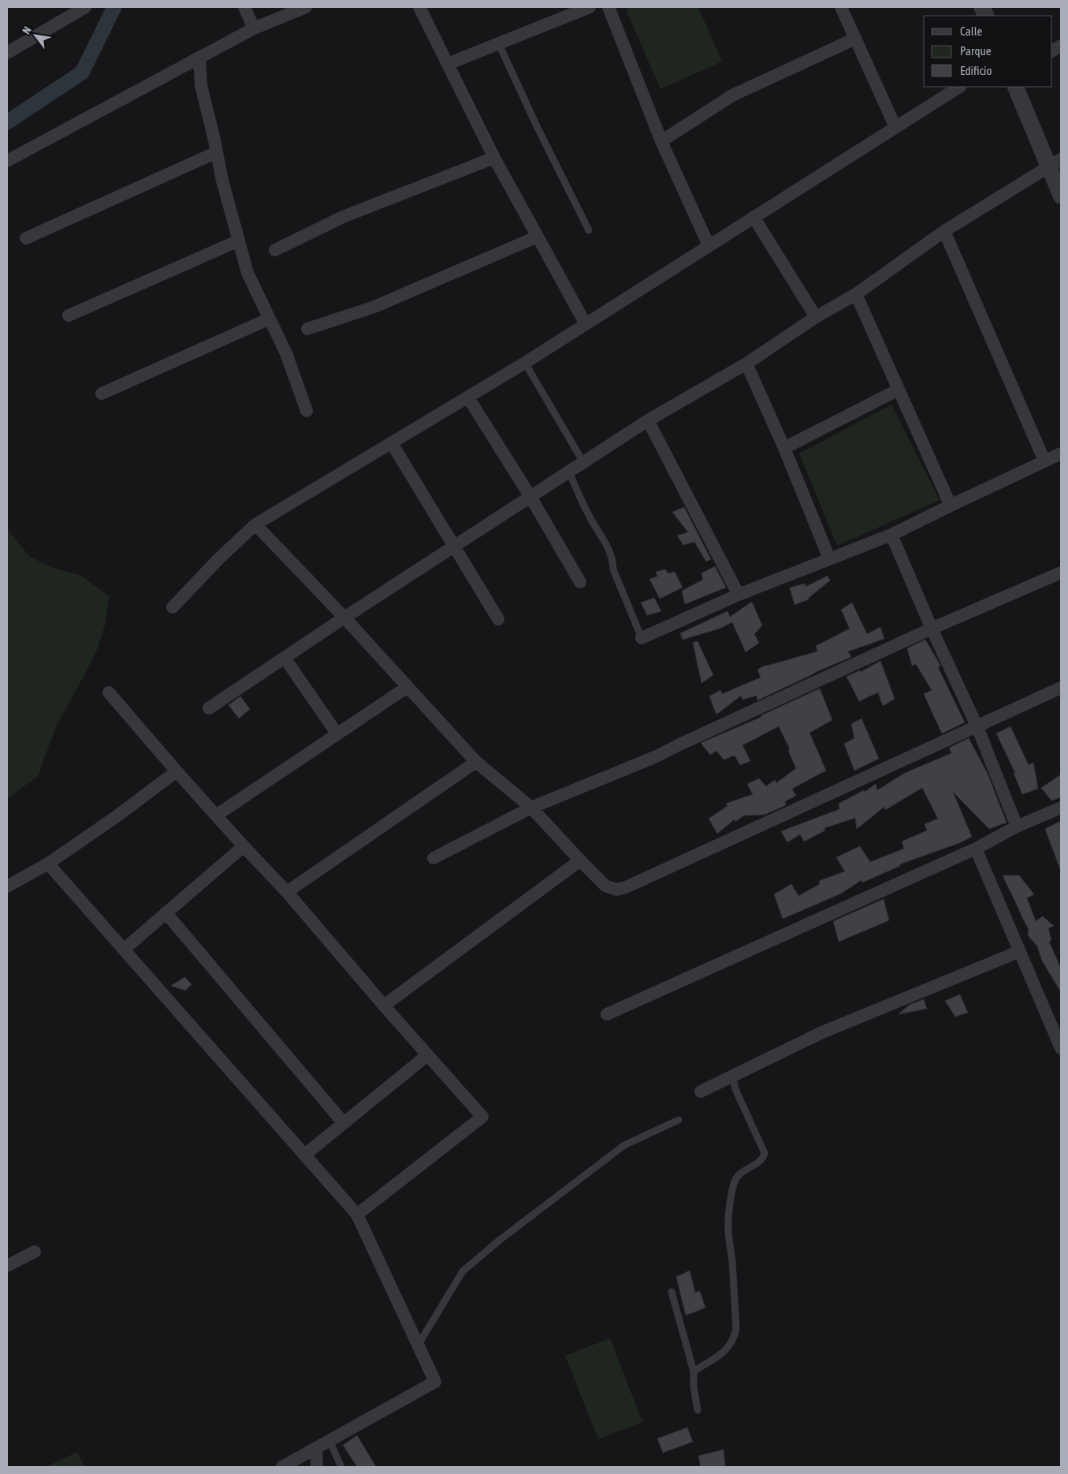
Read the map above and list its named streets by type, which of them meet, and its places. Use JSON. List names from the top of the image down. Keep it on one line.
{"legend":["Calle","Parque","Edificio"],"north":"top left"}
